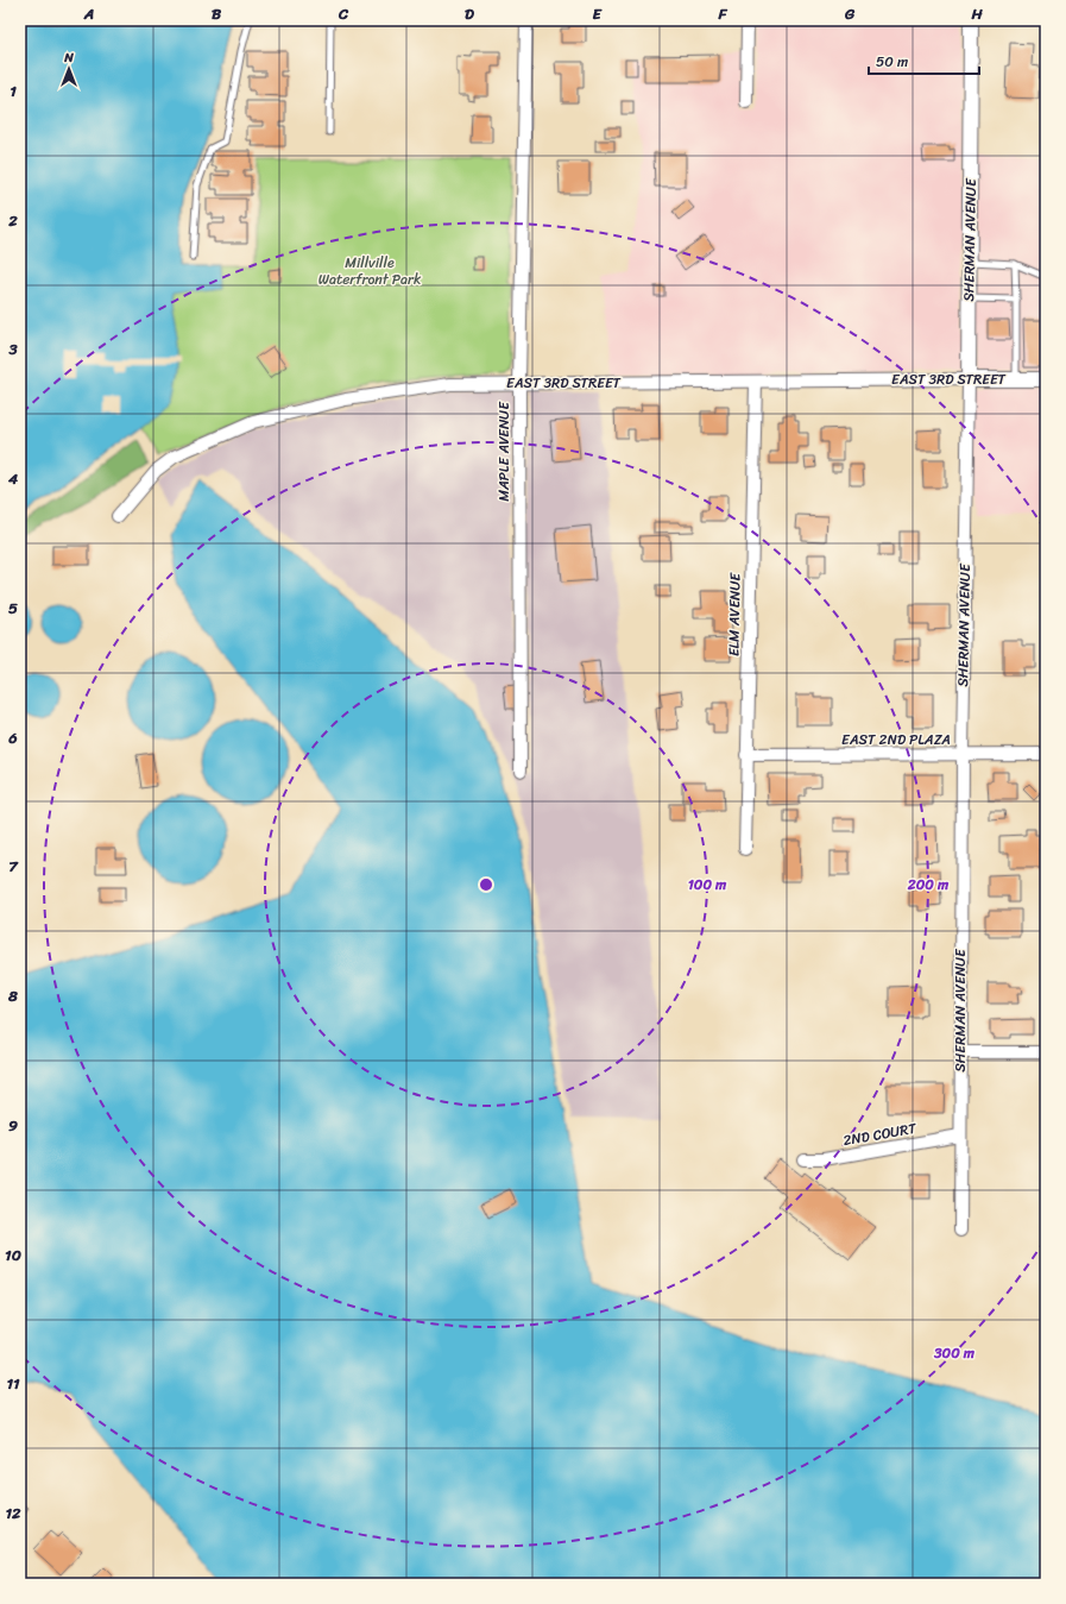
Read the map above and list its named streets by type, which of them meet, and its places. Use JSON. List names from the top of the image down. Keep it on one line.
{"streets":{"street":["SHERMAN AVENUE","EAST 3RD STREET","MAPLE AVENUE","ELM AVENUE","EAST 2ND PLAZA","2ND COURT"]},"crossings":[["SHERMAN AVENUE","EAST 3RD STREET"],["SHERMAN AVENUE","EAST 2ND PLAZA"],["SHERMAN AVENUE","2ND COURT"],["EAST 3RD STREET","MAPLE AVENUE"],["EAST 3RD STREET","ELM AVENUE"],["ELM AVENUE","EAST 2ND PLAZA"]],"parks":["Millville Waterfront Park"],"scale_bar":"50 m","north":"top","grid":{"columns":["A","B","C","D","E","F","G","H"],"rows":["1","2","3","4","5","6","7","8","9","10","11","12"]},"rings":["100 m","200 m","300 m"]}
